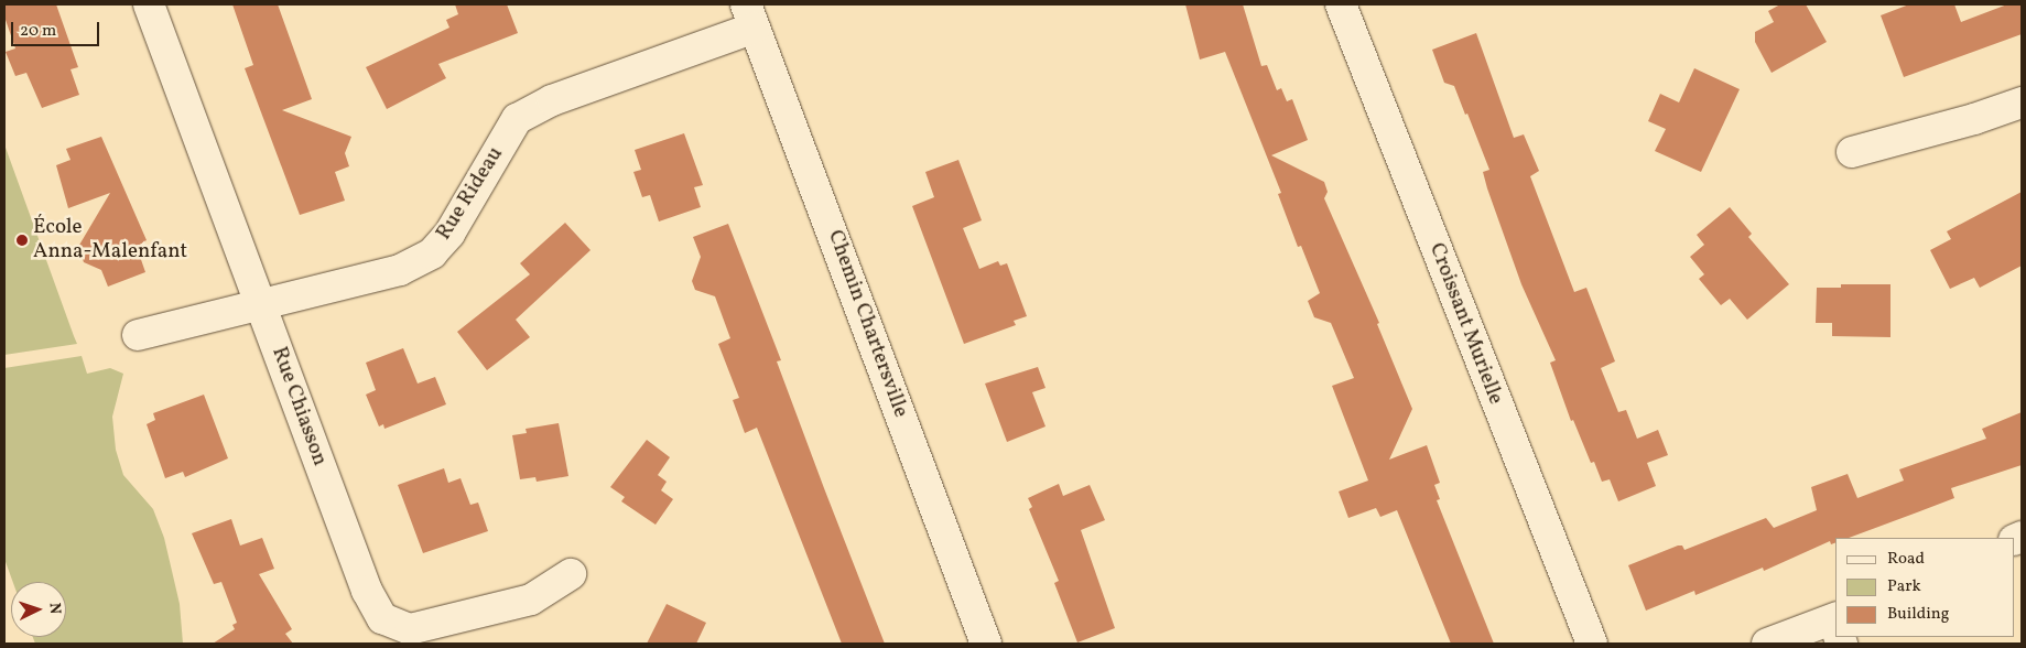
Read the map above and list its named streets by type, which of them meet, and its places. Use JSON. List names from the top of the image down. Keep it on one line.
{"streets":{"street":["Rue Rideau","Chemin Chartersville","Croissant Murielle","Rue Chiasson"]},"crossings":[["Rue Rideau","Chemin Chartersville"],["Rue Rideau","Rue Chiasson"]],"places":["École Anna-Malenfant"],"legend":["Road","Park","Building"],"scale_bar":"20 m","north":"right"}
